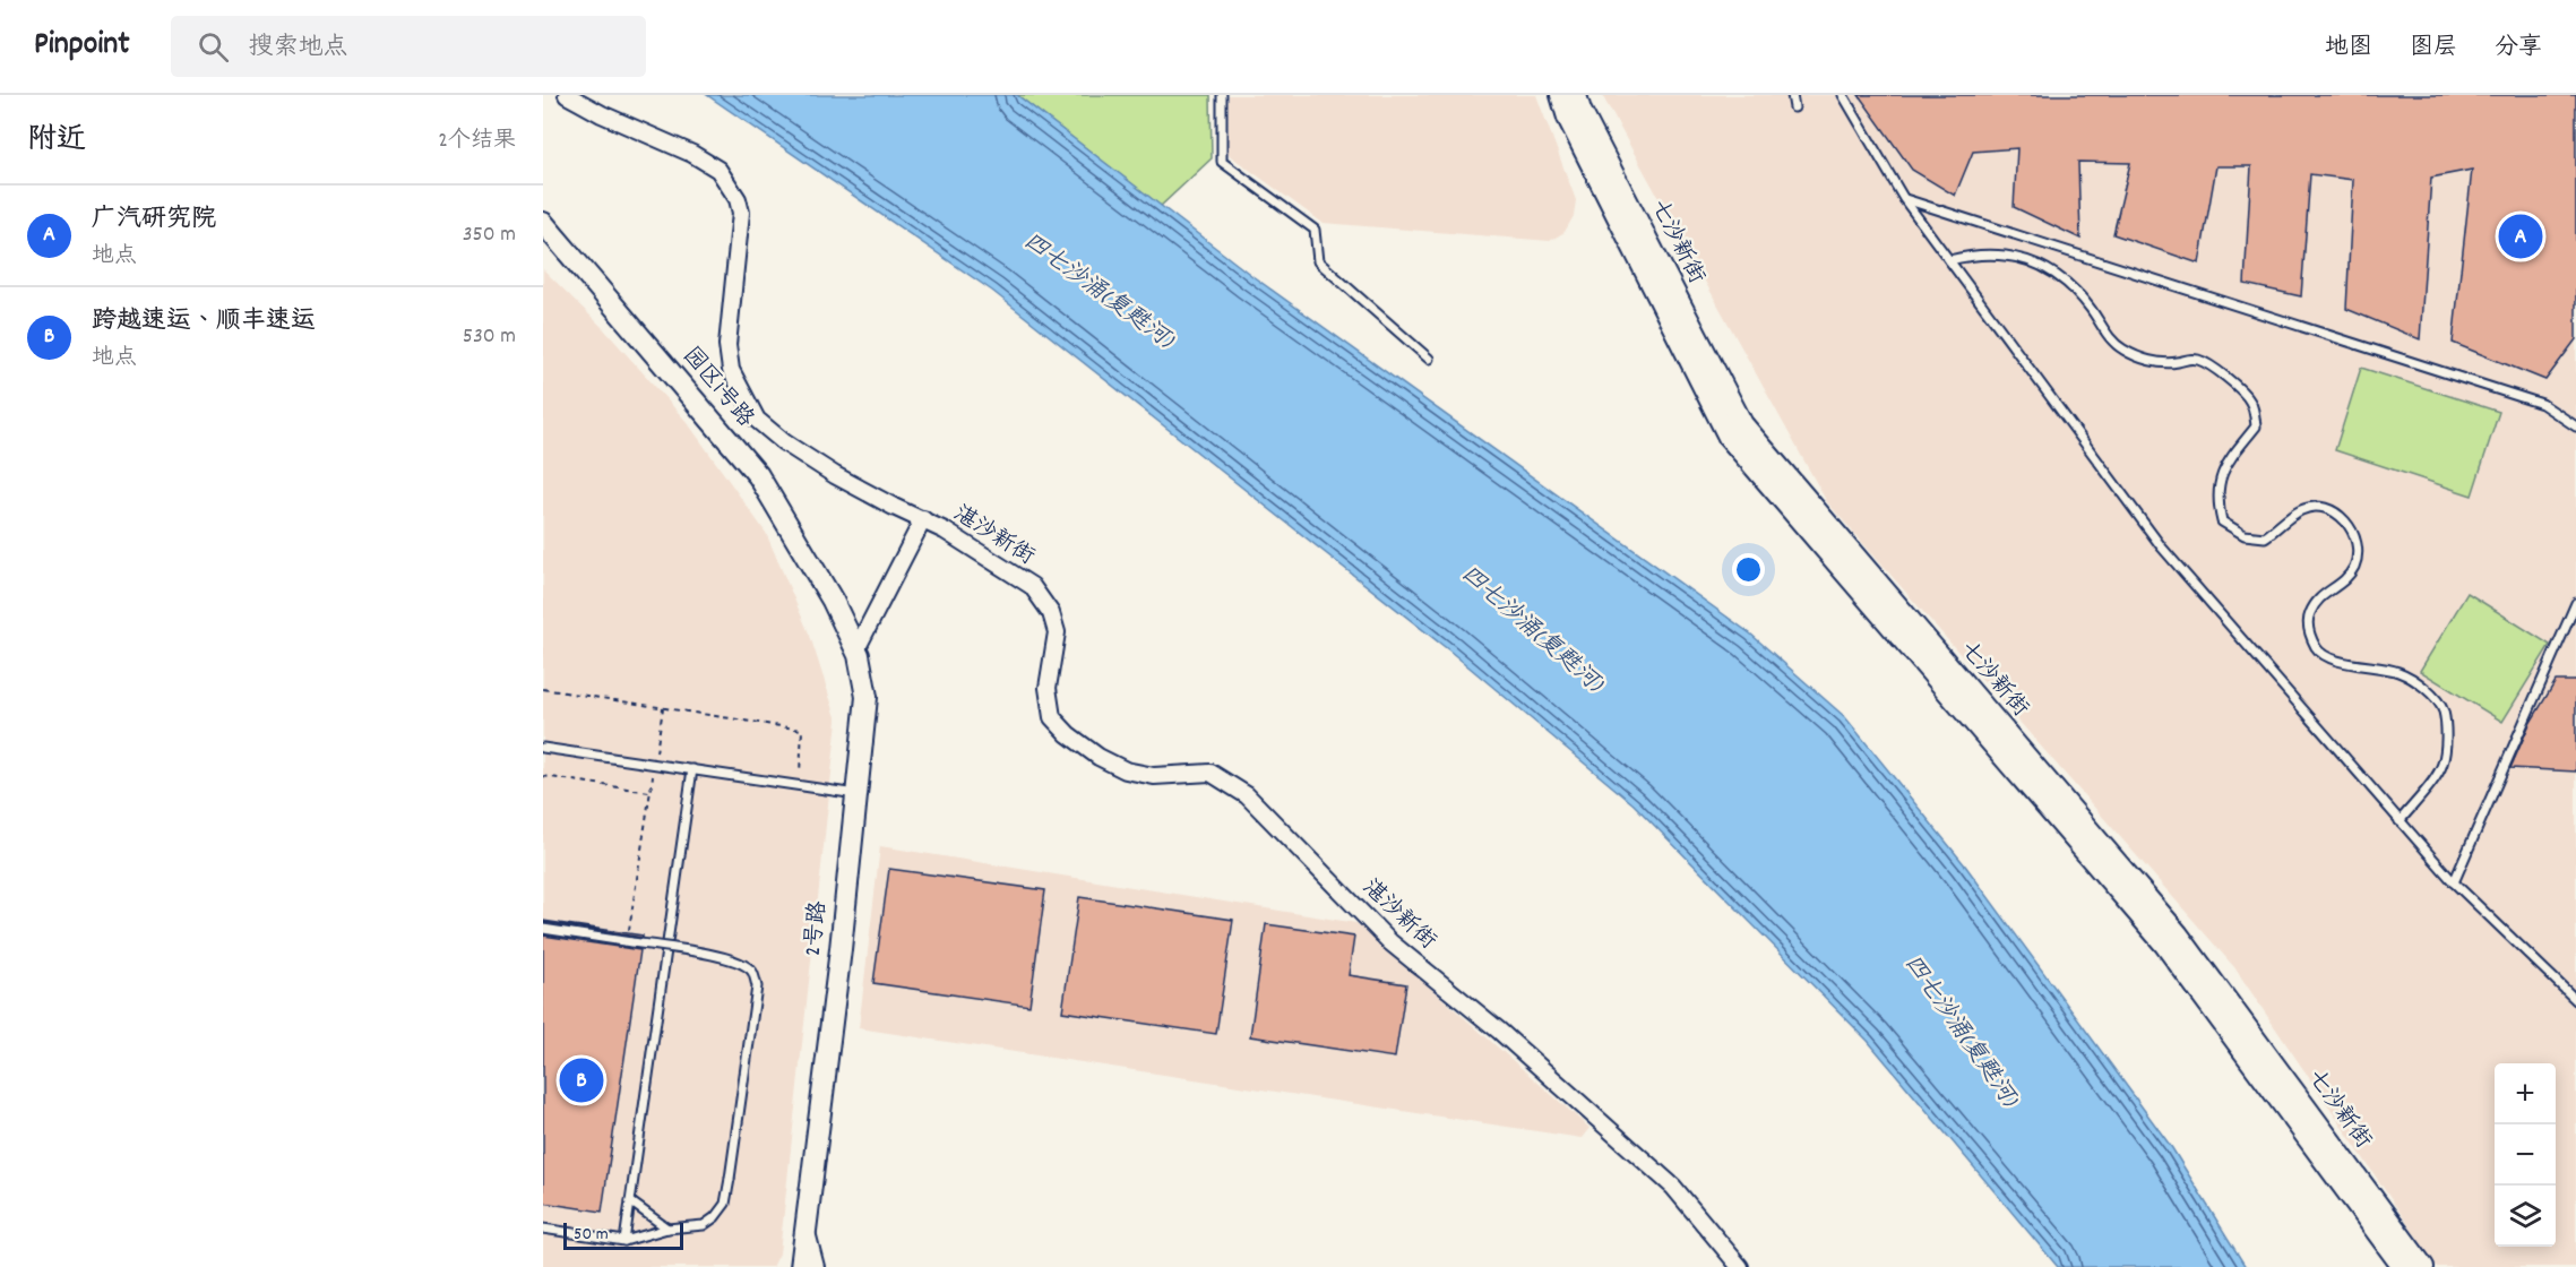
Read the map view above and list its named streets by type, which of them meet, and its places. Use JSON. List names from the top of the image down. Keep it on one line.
{"streets":{"street":["七沙新街","园区1号路","湛沙新街","2号路"]},"crossings":[["园区1号路","2号路"]],"water":["四七沙涌(复甦河)"],"scale_bar":"50 m","page":{"header":"Pinpoint","search":"搜索地点","nav":["地图","图层","分享"],"heading":["附近","2个结果"],"list":[{"mark":"A","name":"广汽研究院","note":"地点","value":"350 m"},{"mark":"B","name":"跨越速运、顺丰速运","note":"地点","value":"530 m"}],"pins":["A","B"],"map_buttons":["+","−"],"scale":"50 m"}}
